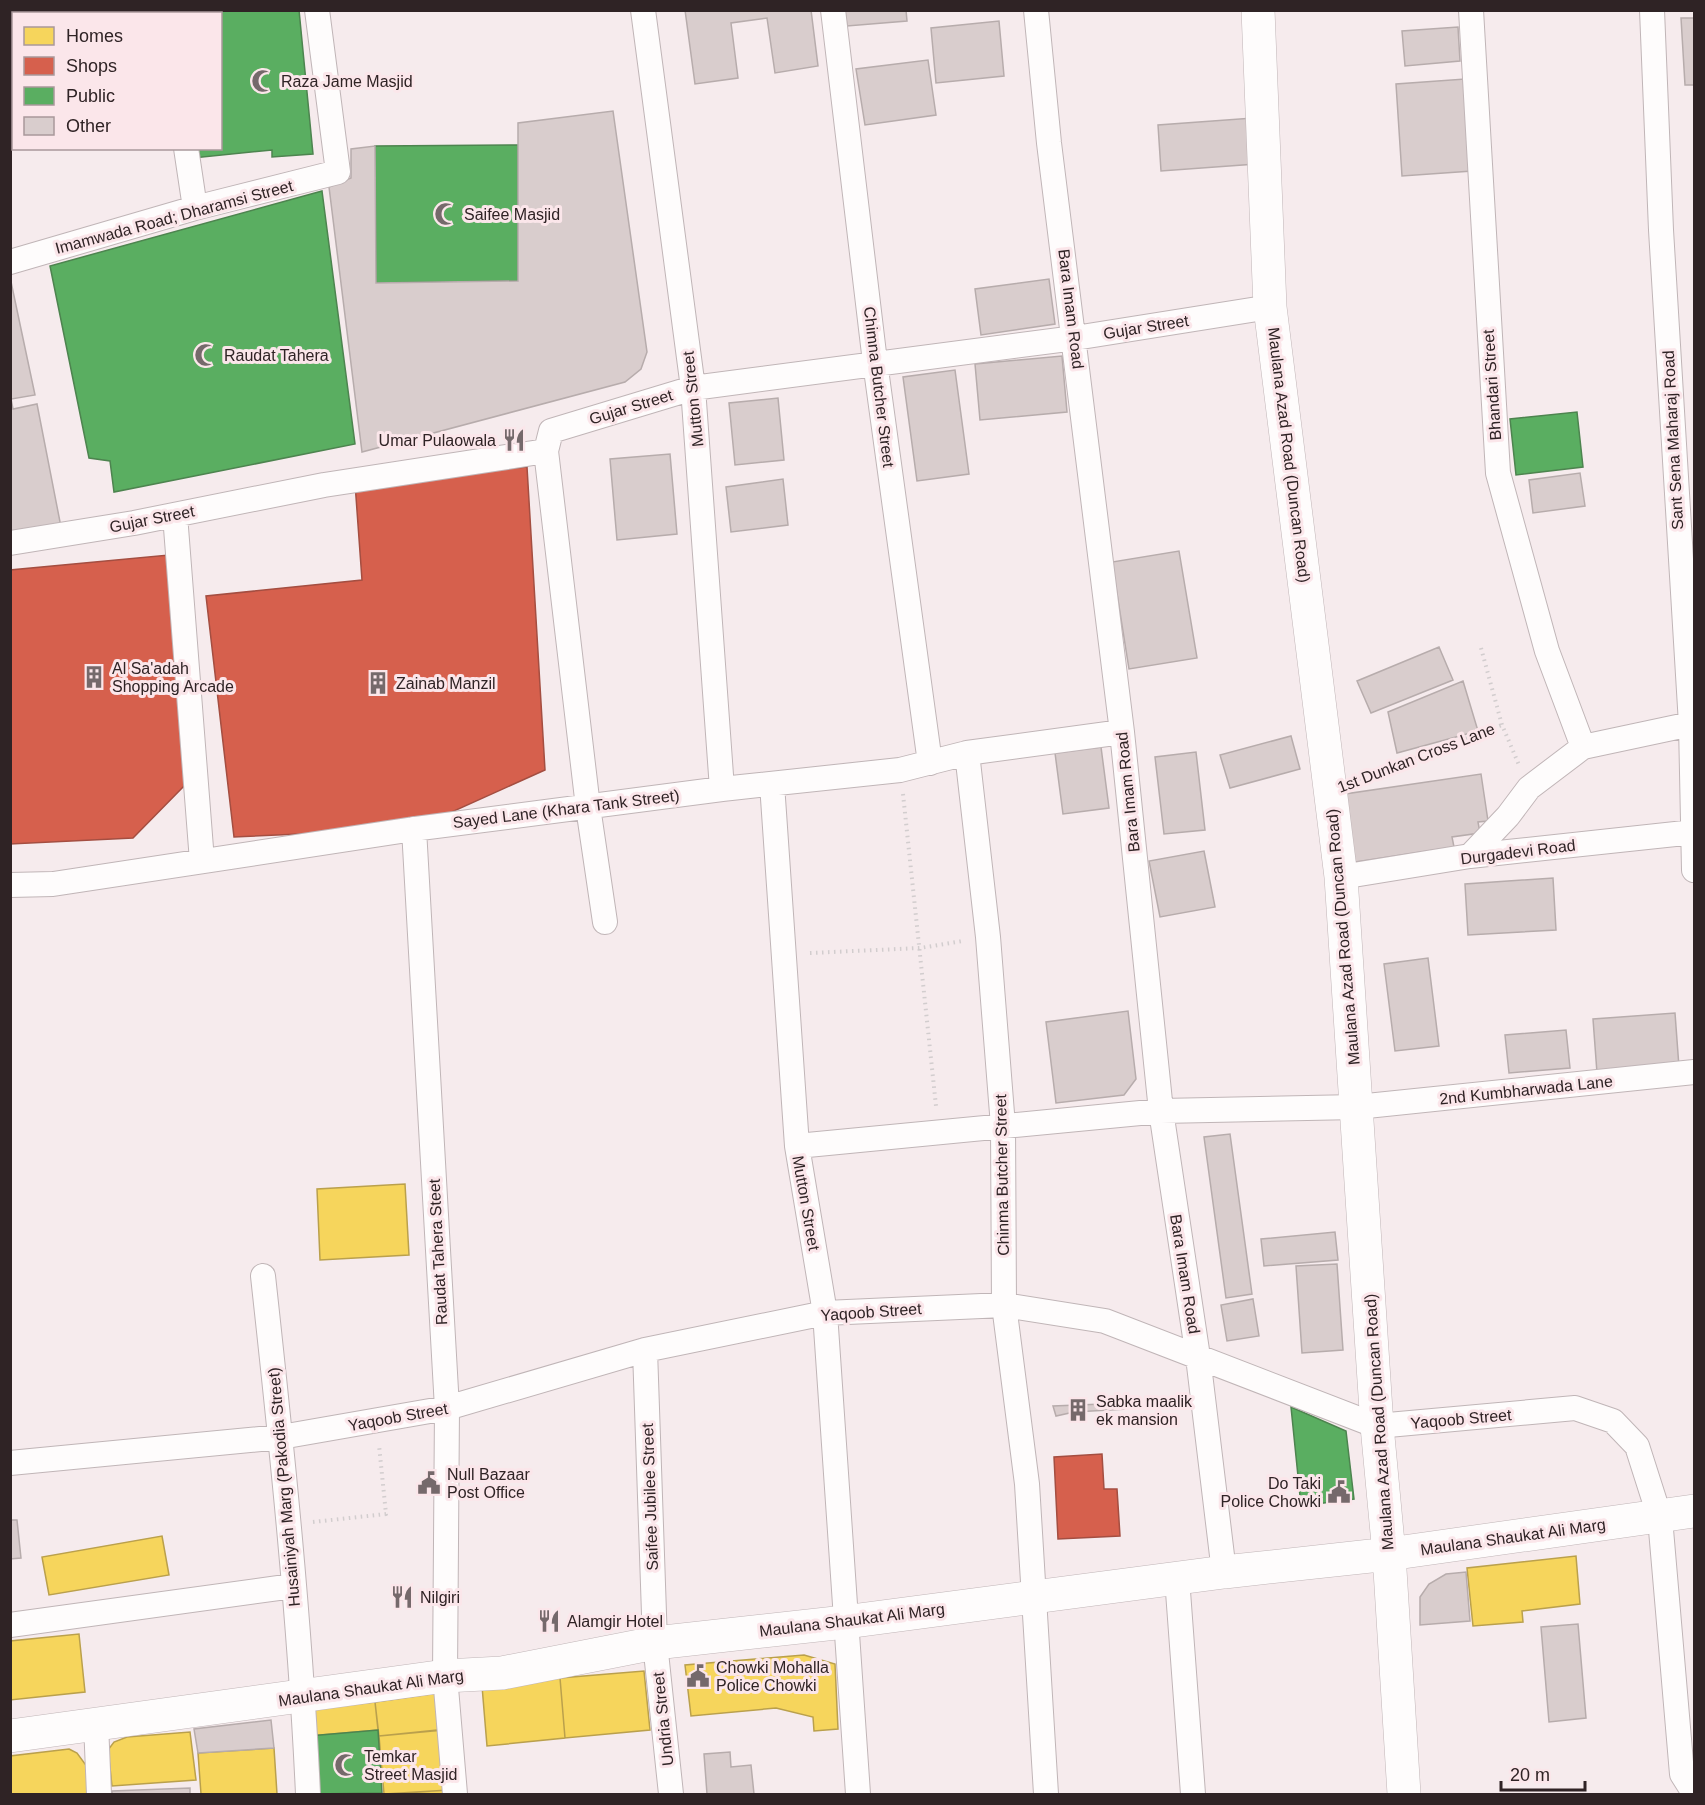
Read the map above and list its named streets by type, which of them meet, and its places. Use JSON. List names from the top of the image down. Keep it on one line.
{"streets":{"main road":["Maulana Azad Road (Duncan Road)","Maulana Shaukat Ali Marg"],"street":["Imamwada Road; Dharamsi Street","Bara Imam Road","Gujar Street","Bhandari Street","Chimna Butcher Street","Mutton Street","Sant Sena Maharaj Road","Sayed Lane (Khara Tank Street)","Durgadevi Road","2nd Kumbharwada Lane","Chinma Butcher Street","Raudat Tahera Steet","Yaqoob Street","Husainiyah Marg (Pakodia Street)","Saifee Jubilee Street","Undria Street"],"path":["1st Dunkan Cross Lane"]},"crossings":[["Bara Imam Road","Gujar Street"],["Bara Imam Road","Sayed Lane (Khara Tank Street)"],["Bara Imam Road","2nd Kumbharwada Lane"],["Bara Imam Road","Yaqoob Street"],["Bara Imam Road","Maulana Shaukat Ali Marg"],["Gujar Street","Chimna Butcher Street"],["Gujar Street","Mutton Street"],["Gujar Street","Maulana Azad Road (Duncan Road)"],["Chimna Butcher Street","Sayed Lane (Khara Tank Street)"],["Mutton Street","Sayed Lane (Khara Tank Street)"],["Mutton Street","2nd Kumbharwada Lane"],["Mutton Street","Yaqoob Street"],["Mutton Street","Maulana Shaukat Ali Marg"],["Sant Sena Maharaj Road","Durgadevi Road"],["Maulana Azad Road (Duncan Road)","1st Dunkan Cross Lane"],["Maulana Azad Road (Duncan Road)","Durgadevi Road"],["Maulana Azad Road (Duncan Road)","2nd Kumbharwada Lane"],["Maulana Azad Road (Duncan Road)","Yaqoob Street"],["Maulana Azad Road (Duncan Road)","Maulana Shaukat Ali Marg"],["Sayed Lane (Khara Tank Street)","Chinma Butcher Street"],["Sayed Lane (Khara Tank Street)","Raudat Tahera Steet"],["2nd Kumbharwada Lane","Chinma Butcher Street"],["Chinma Butcher Street","Yaqoob Street"],["Chinma Butcher Street","Maulana Shaukat Ali Marg"],["Raudat Tahera Steet","Yaqoob Street"],["Raudat Tahera Steet","Maulana Shaukat Ali Marg"],["Yaqoob Street","Husainiyah Marg (Pakodia Street)"],["Yaqoob Street","Saifee Jubilee Street"],["Yaqoob Street","Maulana Shaukat Ali Marg"],["Husainiyah Marg (Pakodia Street)","Maulana Shaukat Ali Marg"],["Saifee Jubilee Street","Maulana Shaukat Ali Marg"],["Saifee Jubilee Street","Undria Street"],["Maulana Shaukat Ali Marg","Undria Street"]],"places":{"mosque":["Raza Jame Masjid","Saifee Masjid","Raudat Tahera","Temkar Street Masjid"],"restaurant":["Umar Pulaowala","Nilgiri","Alamgir Hotel"],"building":["Al Sa'adah Shopping Arcade","Zainab Manzil","Sabka maalik ek mansion"],"public building":["Null Bazaar Post Office","Do Taki Police Chowki","Chowki Mohalla Police Chowki"]},"legend":["Homes","Shops","Public","Other"],"scale_bar":"20 m"}
